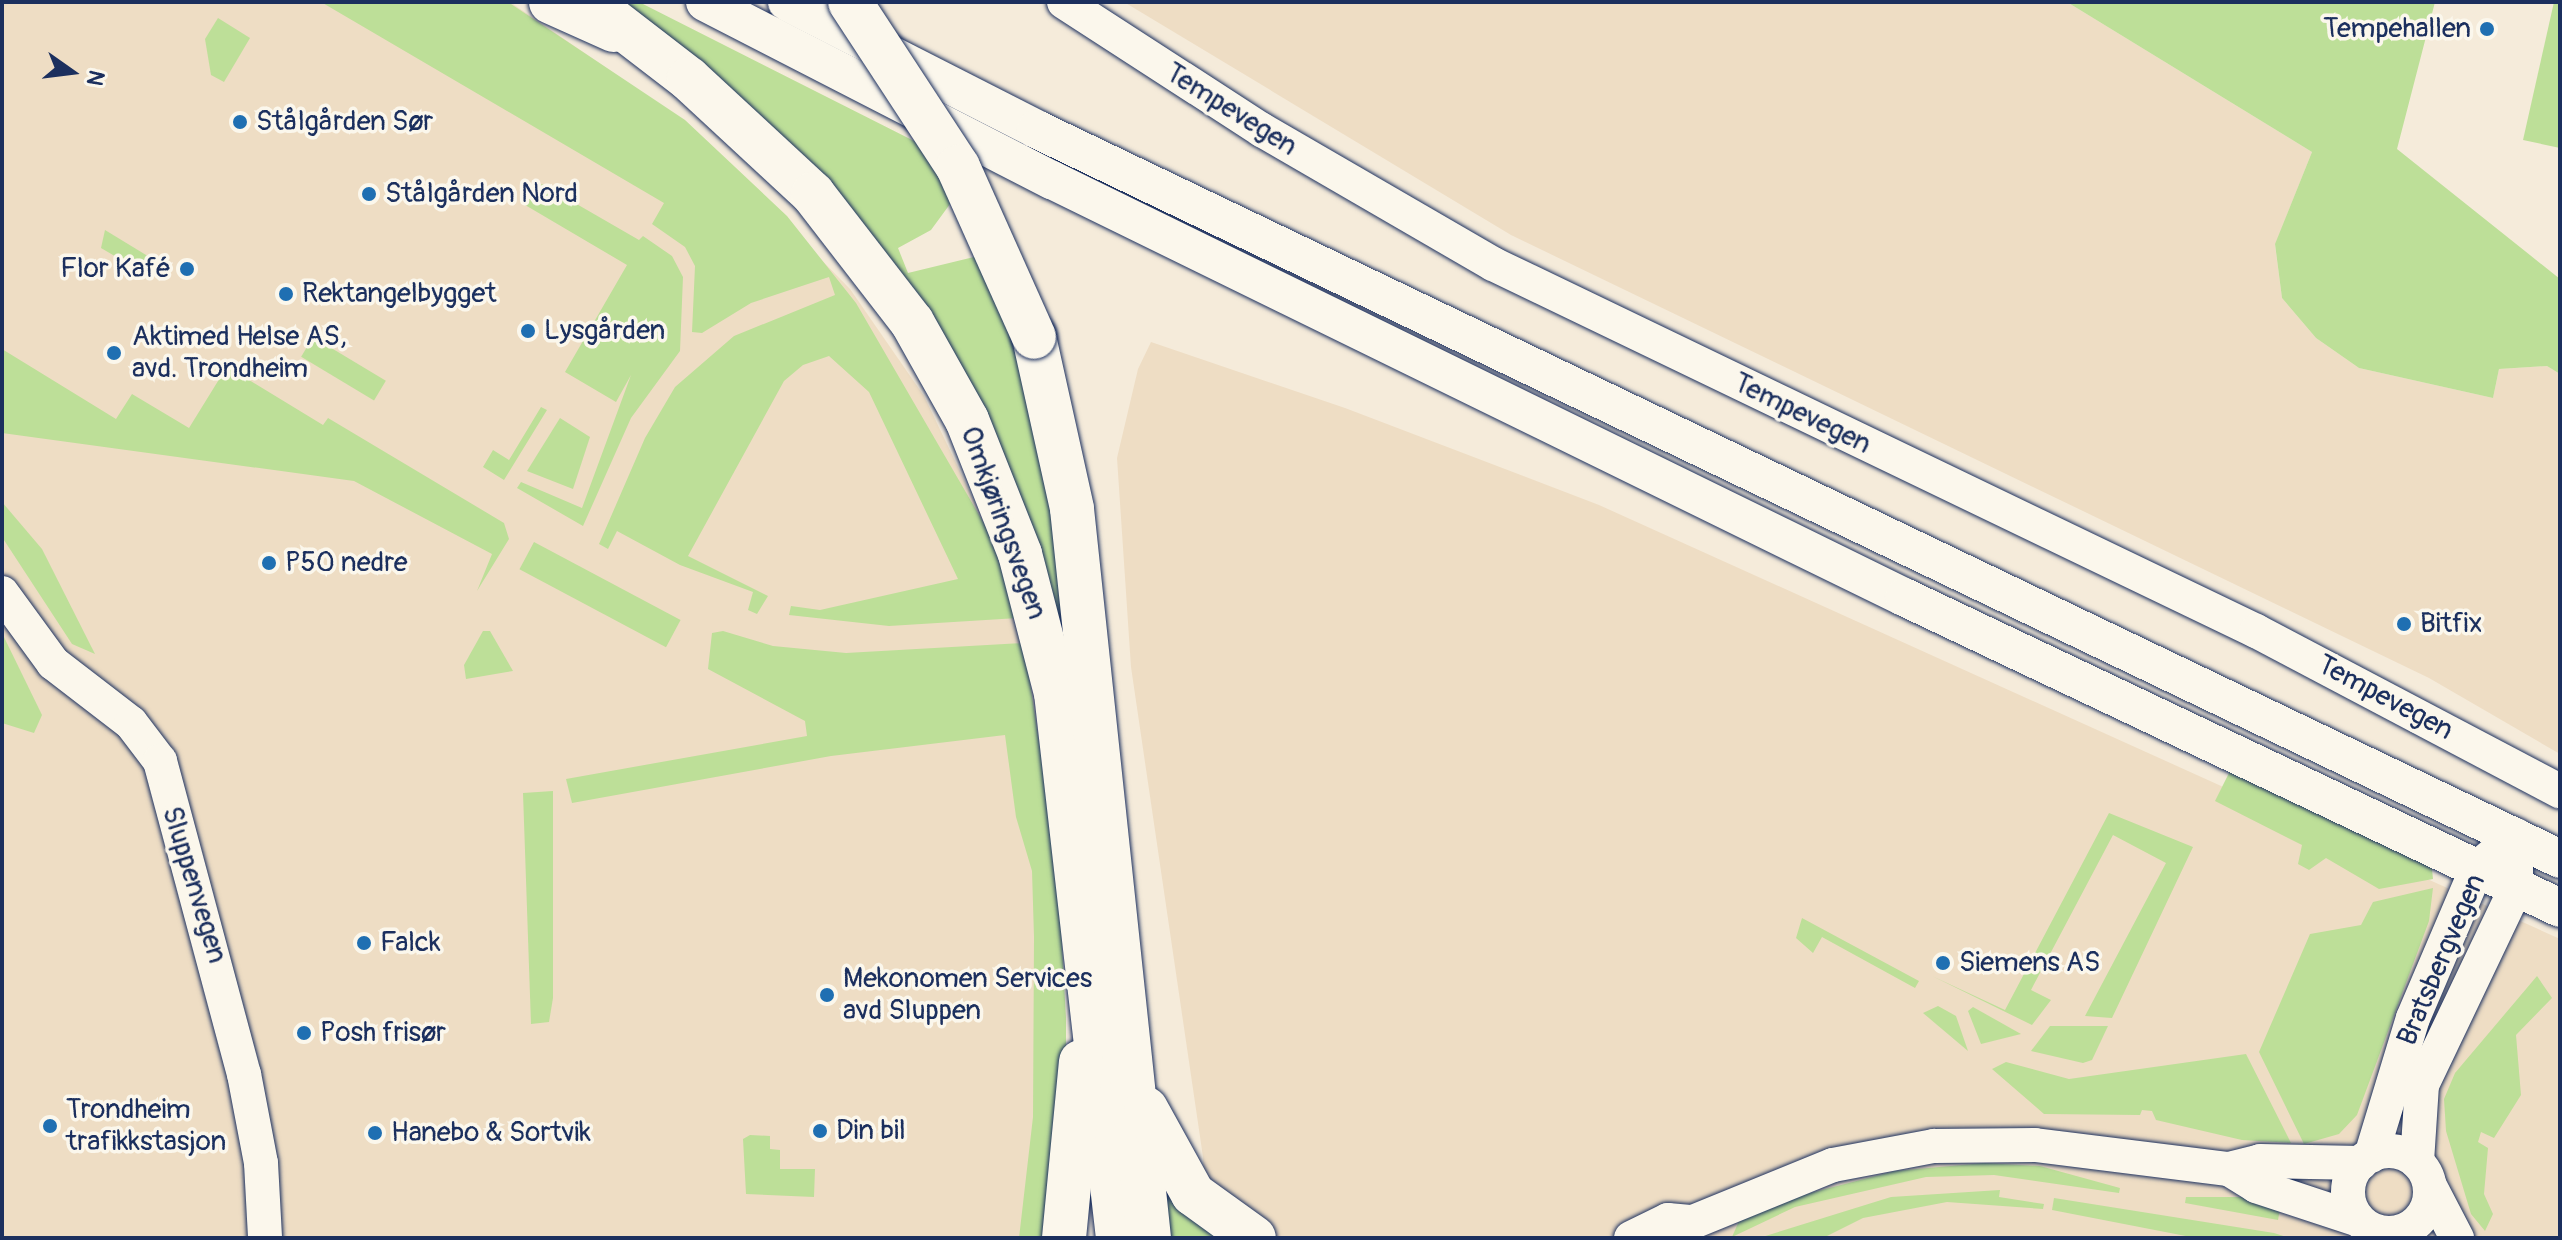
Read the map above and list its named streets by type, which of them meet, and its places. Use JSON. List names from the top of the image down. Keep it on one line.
{"streets":{"highway":["Omkjøringsvegen"],"street":["Tempevegen","Sluppenvegen","Bratsbergvegen"]},"places":["Tempehallen","Stålgården Sør","Stålgården Nord","Flor Kafé","Rektangelbygget","Lysgården","Aktimed Helse AS, avd. Trondheim","P50 nedre","Bitfix","Falck","Siemens AS","Mekonomen Services avd Sluppen","Posh frisør","Trondheim trafikkstasjon","Din bil","Hanebo & Sortvik"],"north":"right"}
